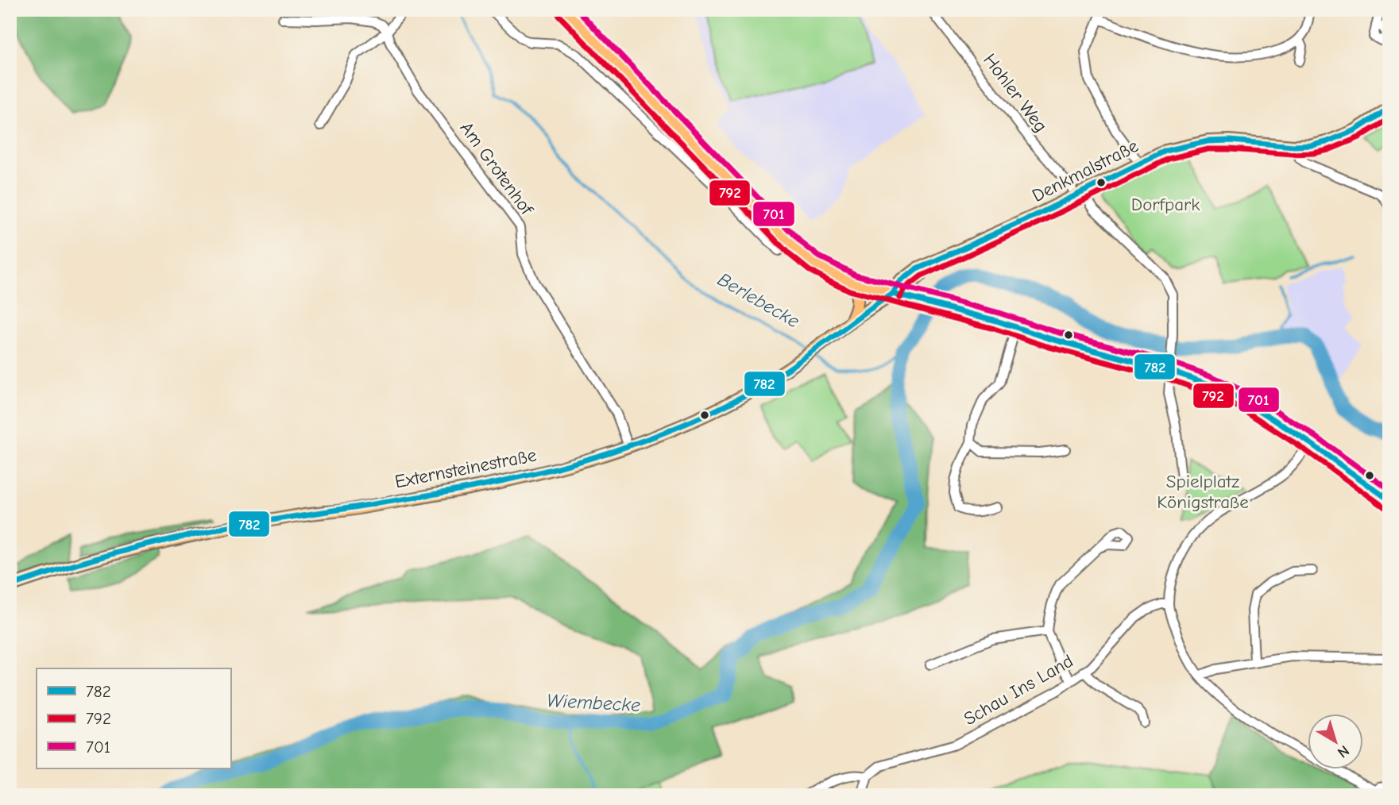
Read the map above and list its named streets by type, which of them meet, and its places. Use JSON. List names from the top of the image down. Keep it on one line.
{"streets":{"main road":["Denkmalstraße","Externsteinestraße"],"street":["Hohler Weg","Am Grotenhof","Schau Ins Land"]},"crossings":[["Hohler Weg","Denkmalstraße"],["Am Grotenhof","Externsteinestraße"],["Denkmalstraße","Externsteinestraße"]],"water":["Berlebecke","Wiembecke"],"parks":["Dorfpark","Spielplatz Königstraße"],"lines":["transit line 701","transit line 792","transit line 782"],"legend":["782","792","701"],"north":"bottom right"}
